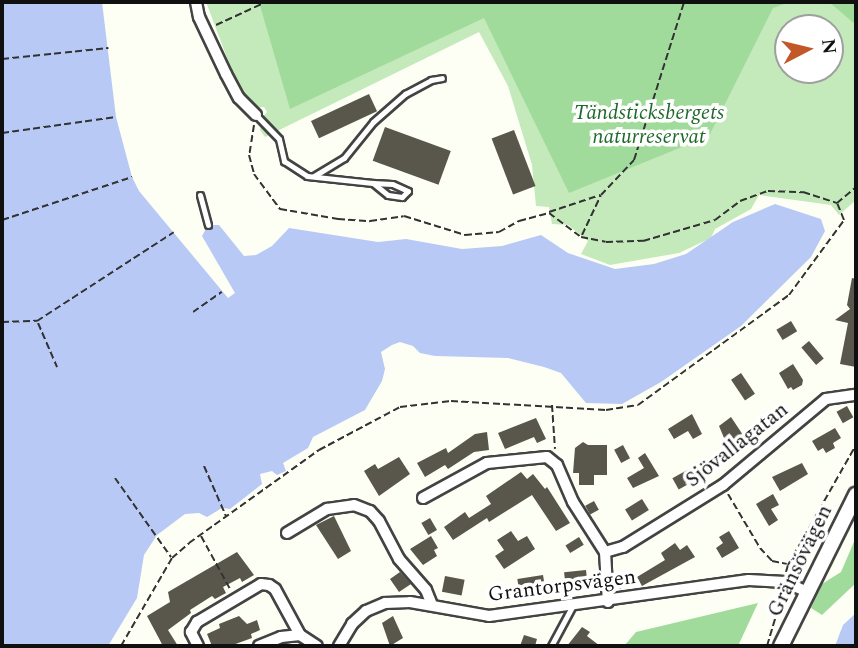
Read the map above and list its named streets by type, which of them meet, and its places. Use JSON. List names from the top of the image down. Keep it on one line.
{"streets":{"street":["Sjövallagatan","Gränsövägen","Grantorpsvägen"]},"crossings":[["Gränsövägen","Grantorpsvägen"]],"parks":["Tändsticksbergets naturreservat"],"north":"right"}
